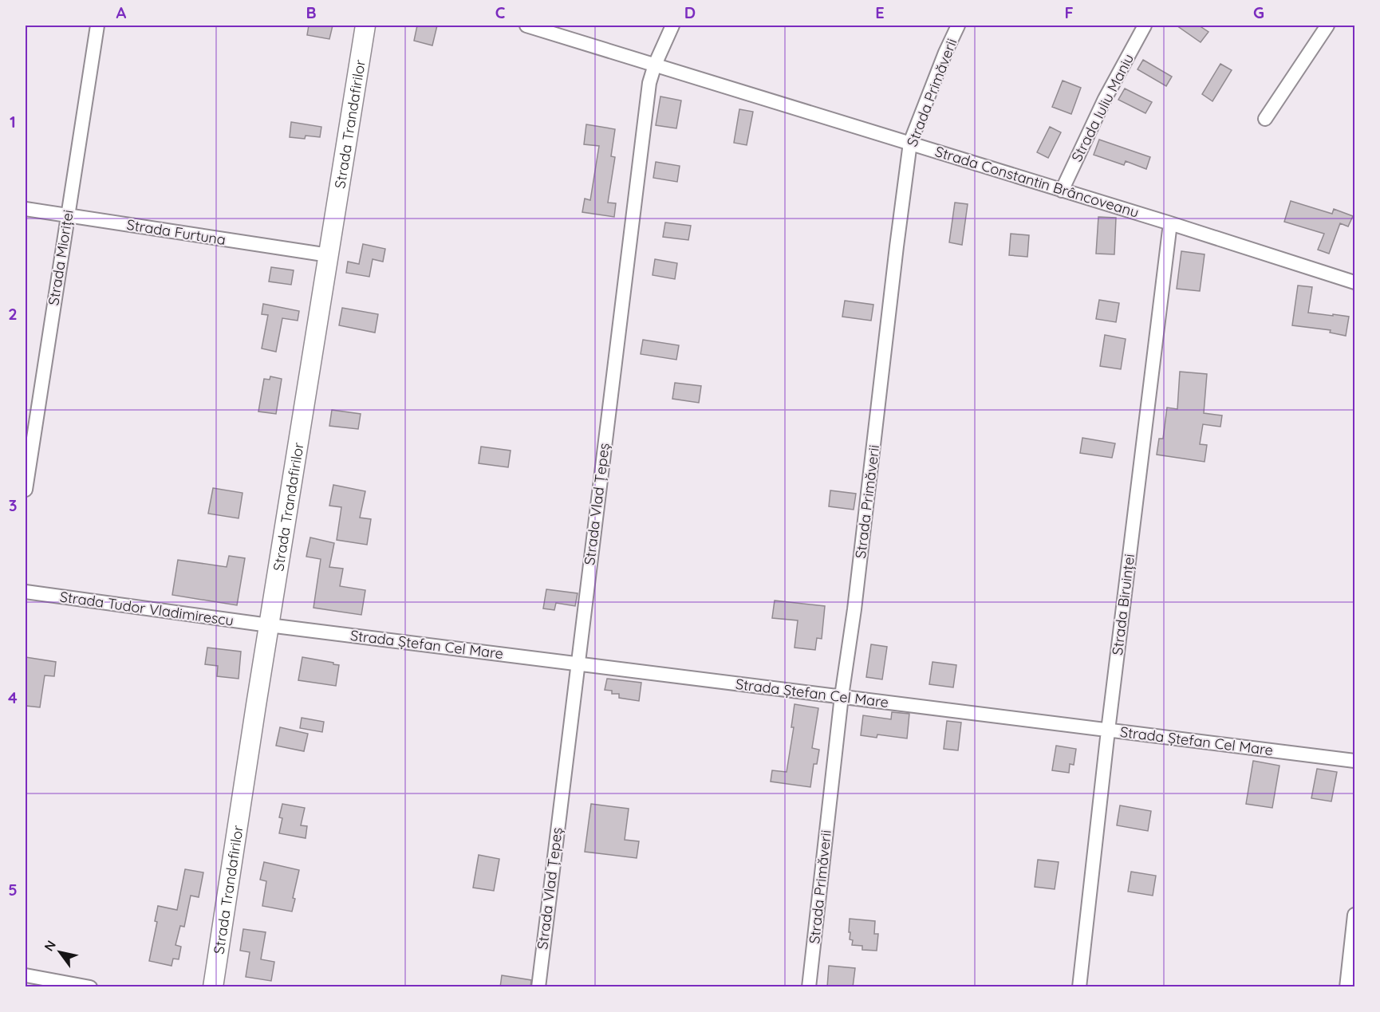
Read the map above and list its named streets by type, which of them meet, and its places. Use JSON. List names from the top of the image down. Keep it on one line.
{"streets":{"main road":["Strada Trandafirilor"],"street":["Strada Primăverii","Strada Iuliu Maniu","Strada Constantin Brâncoveanu","Strada Furtuna","Strada Mioriței","Strada Vlad Țepeș","Strada Biruinței","Strada Tudor Vladimirescu","Strada Ștefan Cel Mare"]},"crossings":[["Strada Primăverii","Strada Constantin Brâncoveanu"],["Strada Primăverii","Strada Ștefan Cel Mare"],["Strada Iuliu Maniu","Strada Constantin Brâncoveanu"],["Strada Trandafirilor","Strada Furtuna"],["Strada Trandafirilor","Strada Tudor Vladimirescu"],["Strada Trandafirilor","Strada Ștefan Cel Mare"],["Strada Constantin Brâncoveanu","Strada Vlad Țepeș"],["Strada Constantin Brâncoveanu","Strada Biruinței"],["Strada Furtuna","Strada Mioriței"],["Strada Vlad Țepeș","Strada Ștefan Cel Mare"],["Strada Biruinței","Strada Ștefan Cel Mare"],["Strada Tudor Vladimirescu","Strada Ștefan Cel Mare"]],"north":"top left","grid":{"columns":["A","B","C","D","E","F","G"],"rows":["1","2","3","4","5"]}}
